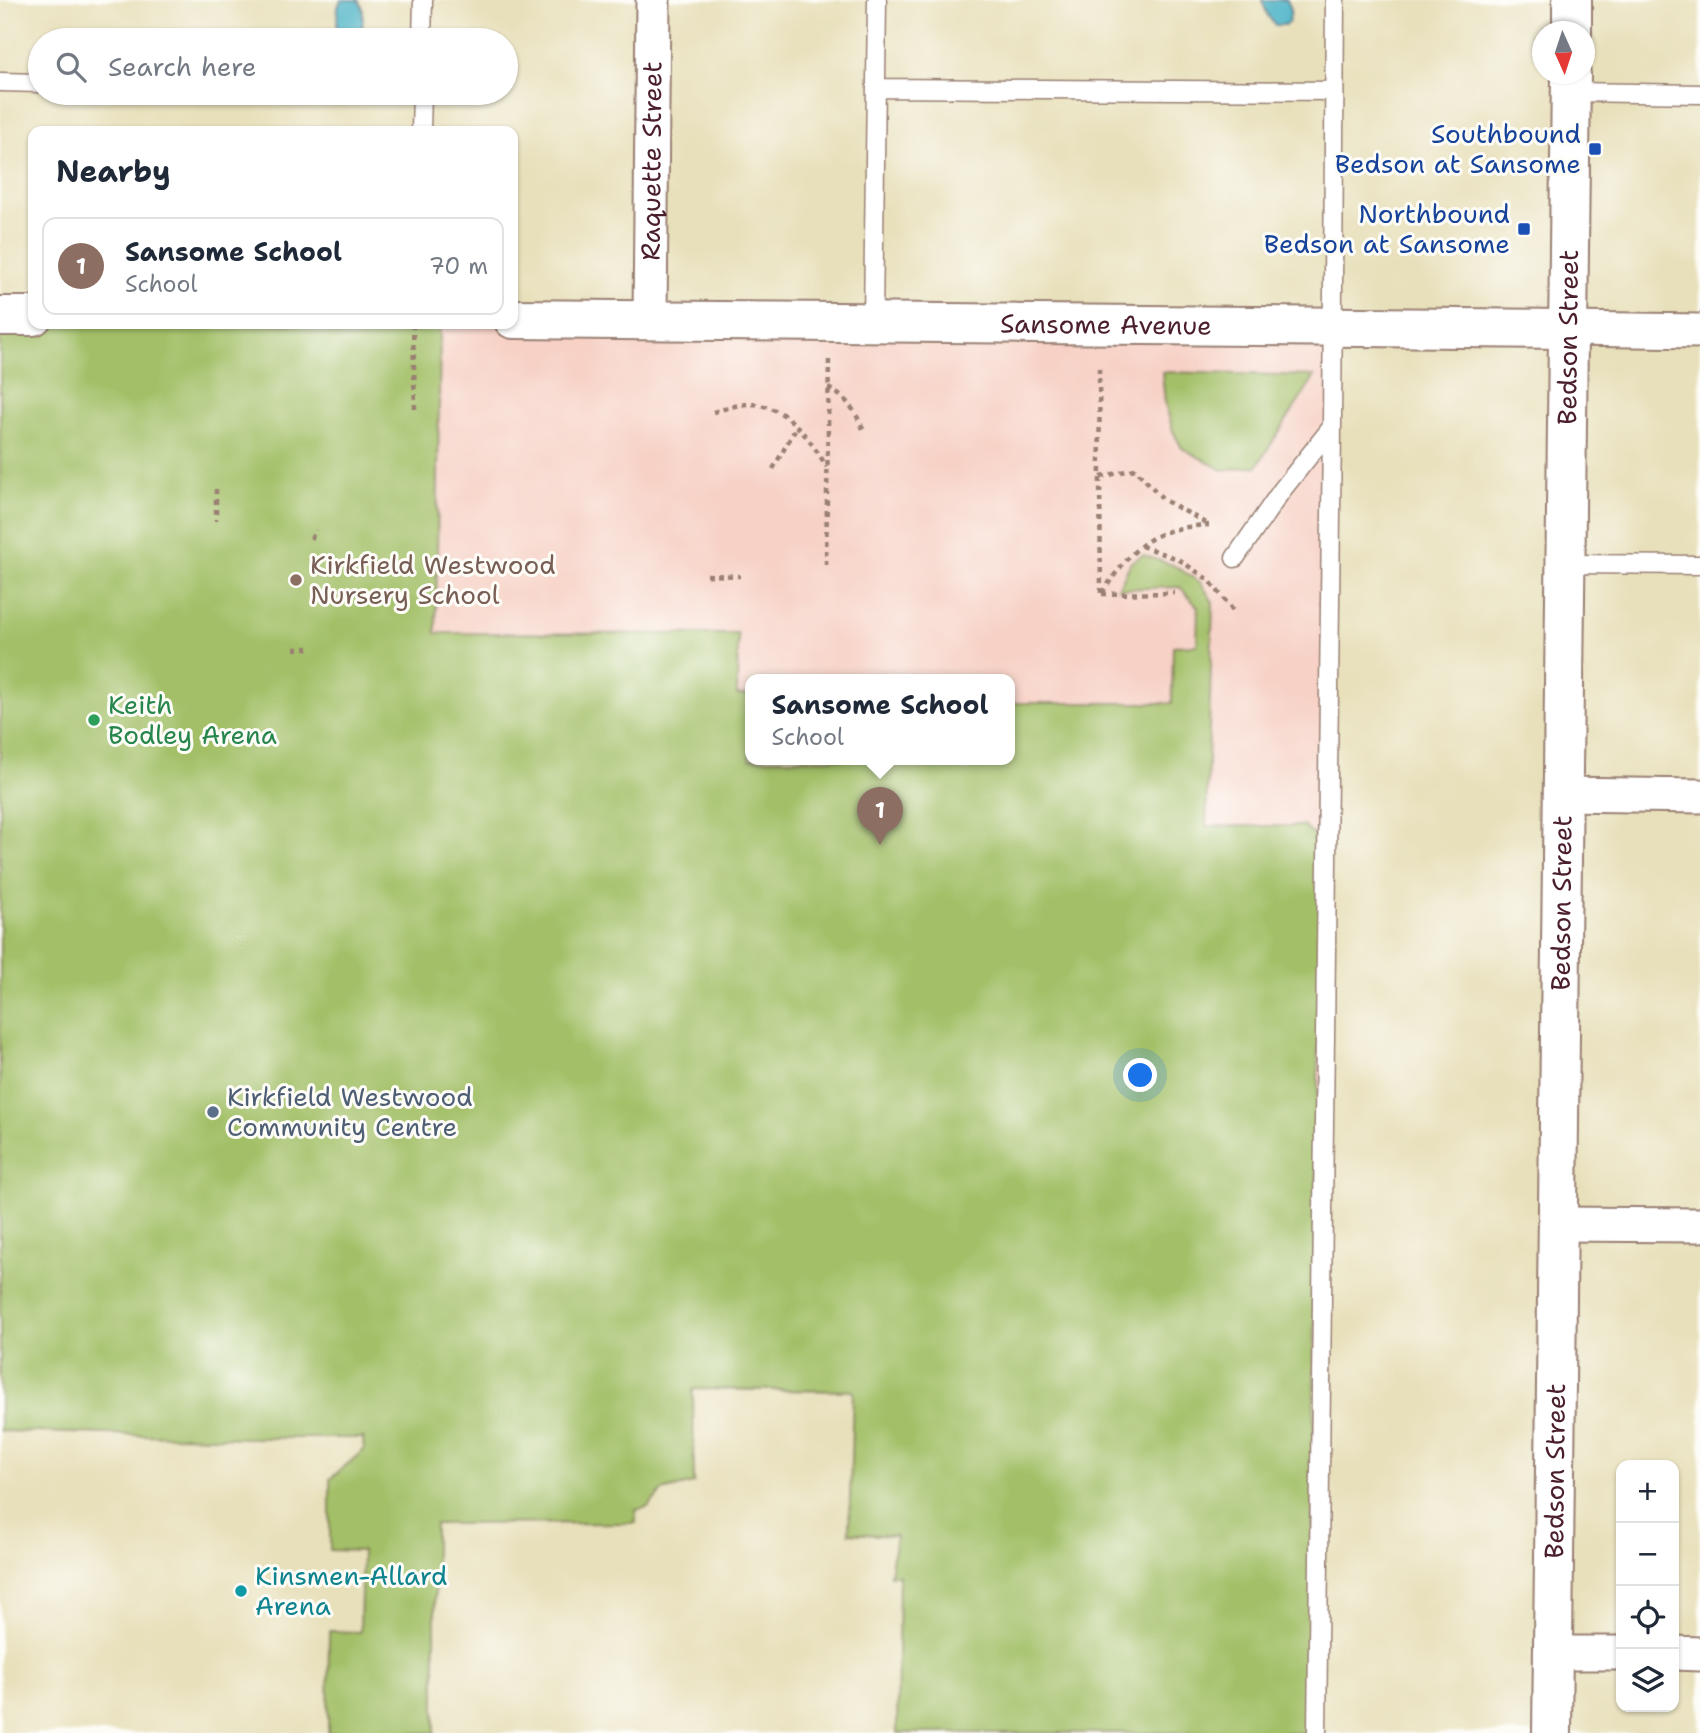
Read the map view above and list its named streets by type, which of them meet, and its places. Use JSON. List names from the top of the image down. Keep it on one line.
{"streets":{"street":["Raquette Street","Sansome Avenue","Bedson Street"]},"crossings":[["Raquette Street","Sansome Avenue"],["Sansome Avenue","Bedson Street"]],"places":{"transit":["Southbound Bedson at Sansome","Northbound Bedson at Sansome"],"other":["Kirkfield Westwood Nursery School","Keith Bodley Arena","Kirkfield Westwood Community Centre","Kinsmen-Allard Arena"]},"north":"bottom","page":{"search":"Search here","heading":"Nearby","list":[{"mark":"1","name":"Sansome School","note":"School","value":"70 m"}],"popup":["Sansome School","School"],"pins":"1","map_buttons":["+","−"]}}
